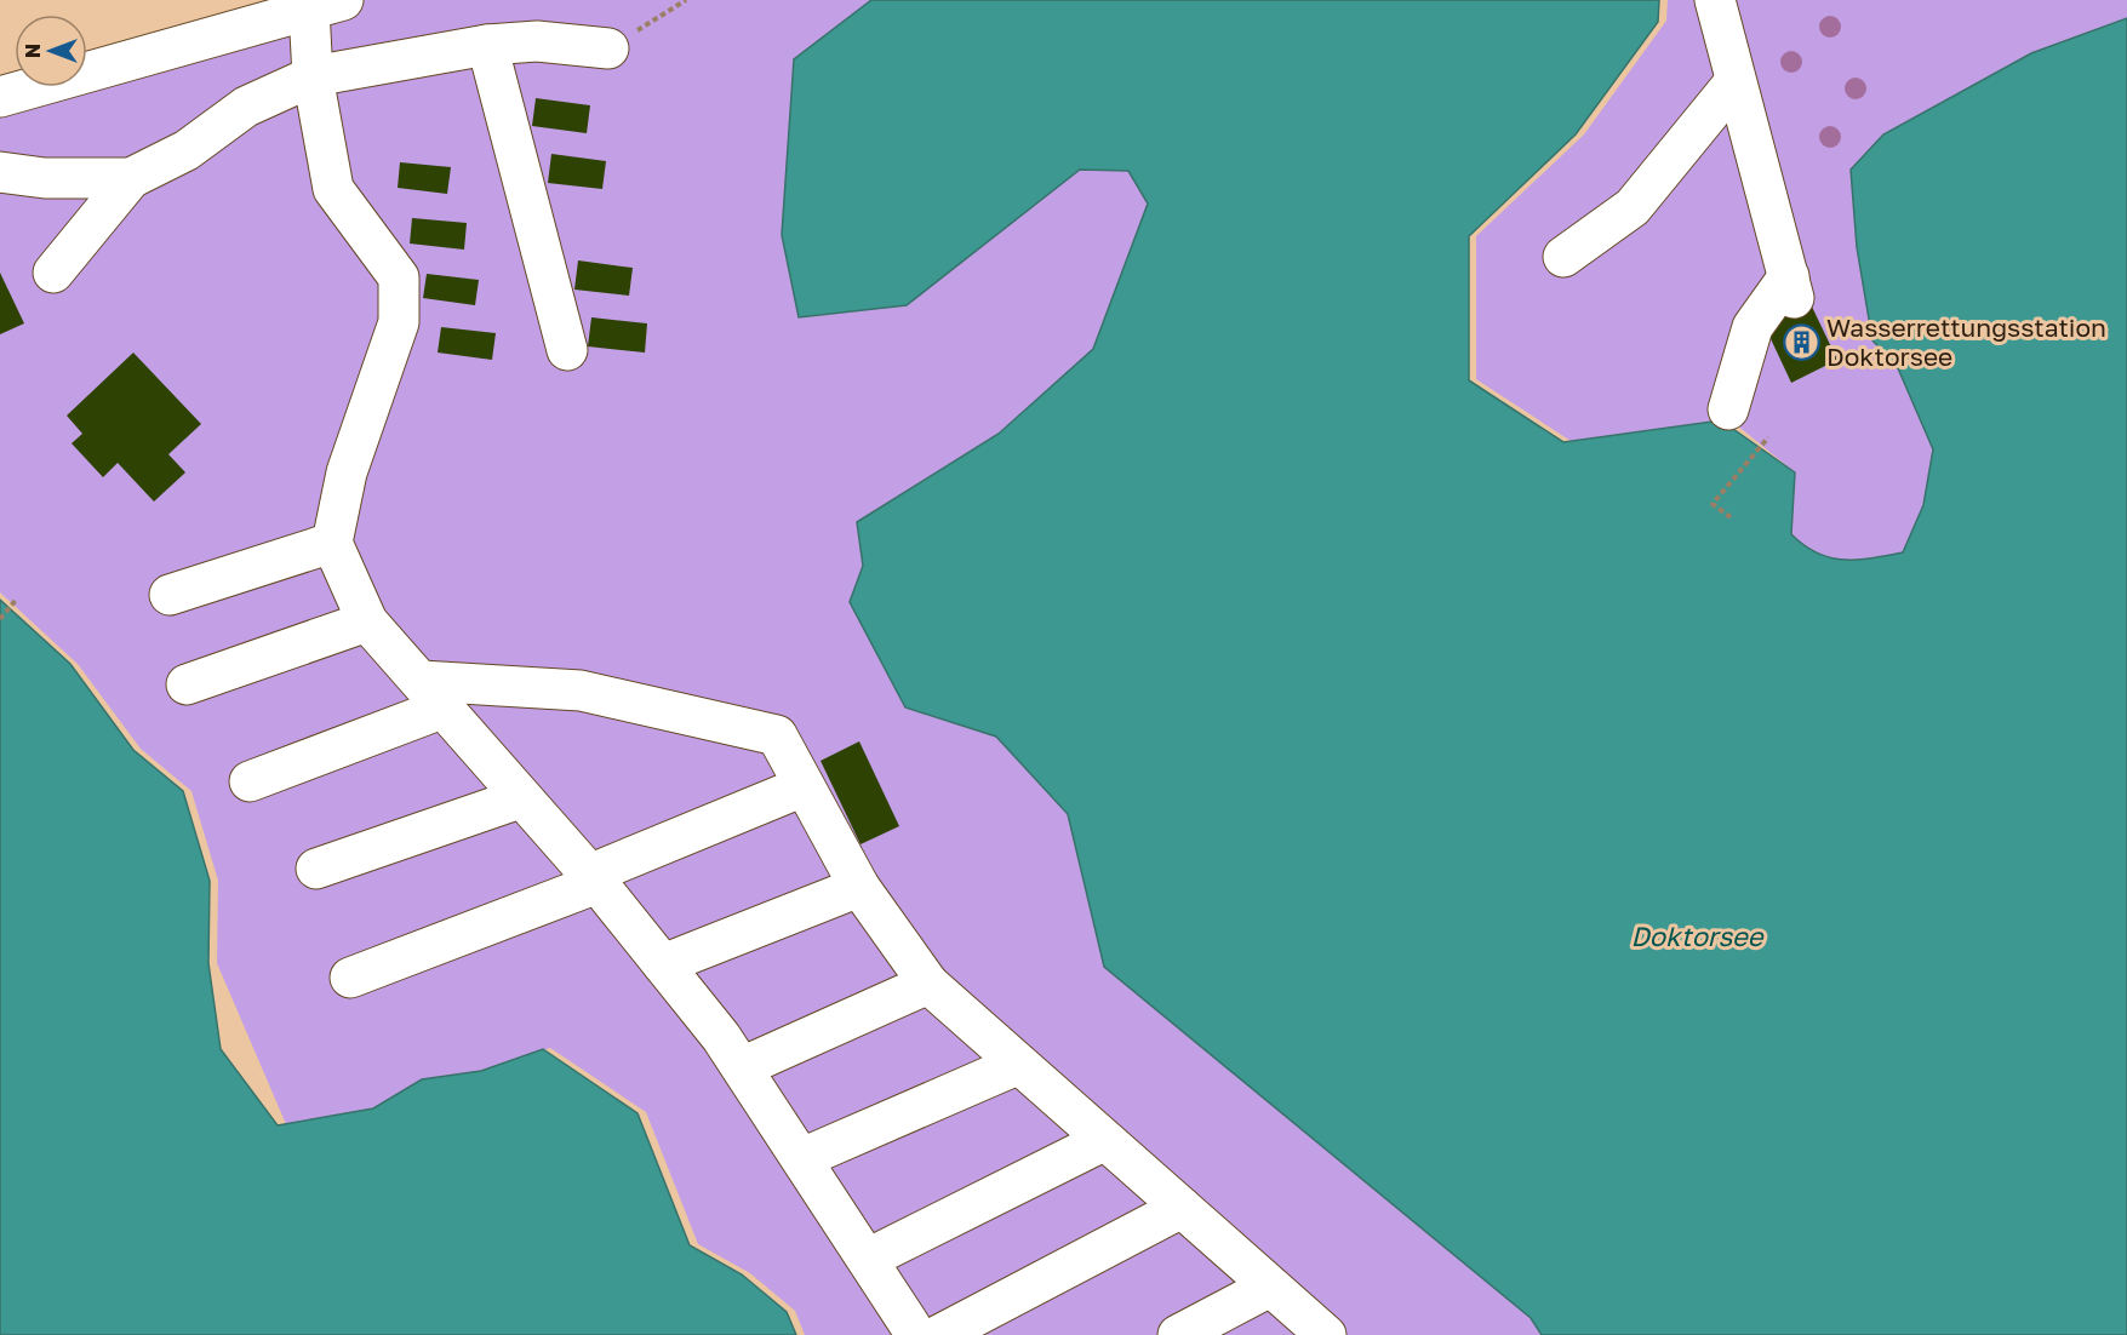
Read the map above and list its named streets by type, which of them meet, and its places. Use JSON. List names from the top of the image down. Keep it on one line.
{"water":["Doktorsee"],"places":{"building":["Wasserrettungsstation Doktorsee"]},"north":"left"}
